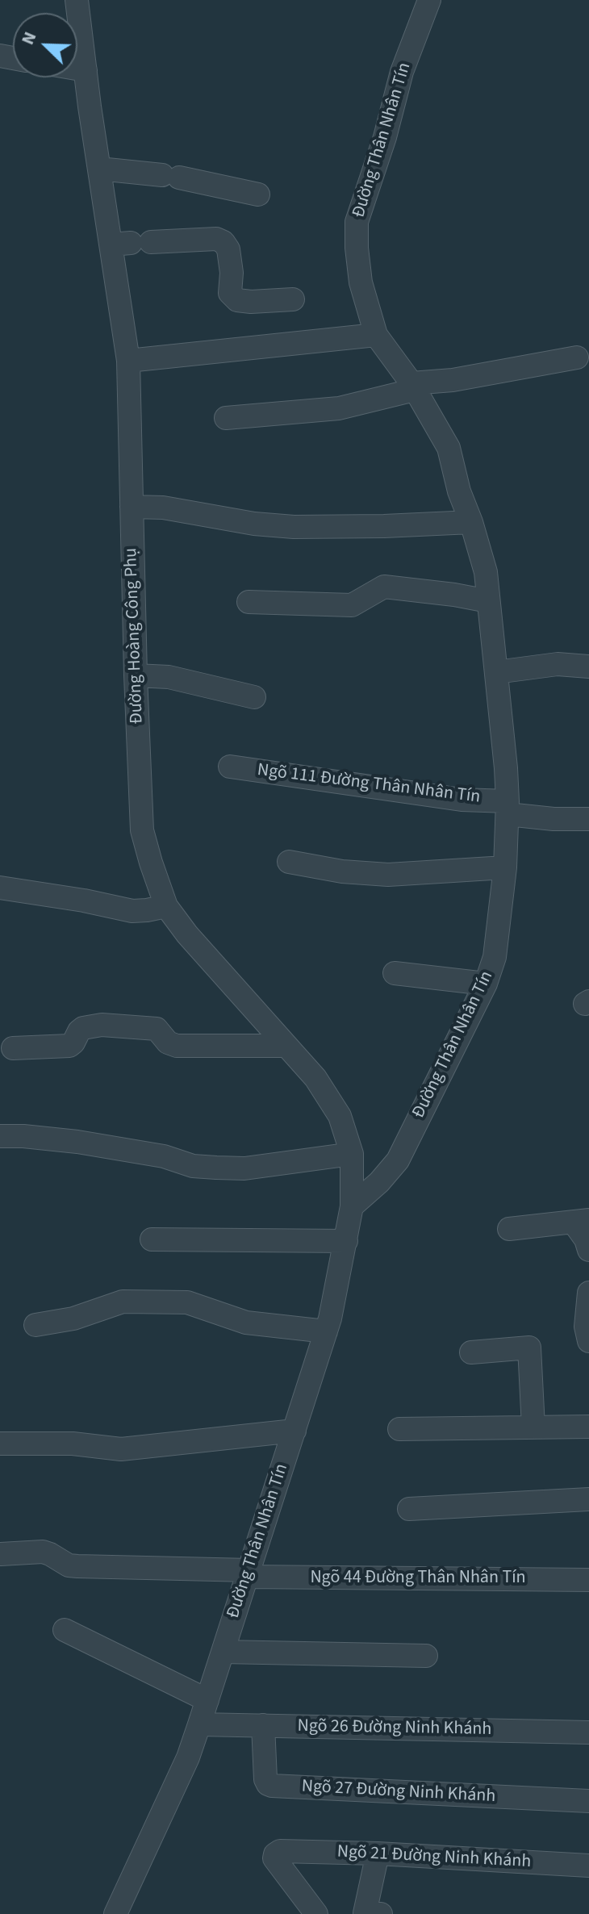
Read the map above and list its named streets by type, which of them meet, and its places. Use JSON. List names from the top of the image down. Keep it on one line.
{"streets":{"street":["Đường Thân Nhân Tín","Đường Hoàng Công Phụ","Ngõ 111 Đường Thân Nhân Tín","Ngõ 44 Đường Thân Nhân Tín","Ngõ 26 Đường Ninh Khánh","Ngõ 27 Đường Ninh Khánh","Ngõ 21 Đường Ninh Khánh"]},"crossings":[["Đường Thân Nhân Tín","Đường Hoàng Công Phụ"],["Đường Thân Nhân Tín","Ngõ 111 Đường Thân Nhân Tín"],["Đường Thân Nhân Tín","Ngõ 44 Đường Thân Nhân Tín"],["Đường Thân Nhân Tín","Ngõ 26 Đường Ninh Khánh"],["Ngõ 26 Đường Ninh Khánh","Ngõ 27 Đường Ninh Khánh"]],"north":"top left"}
